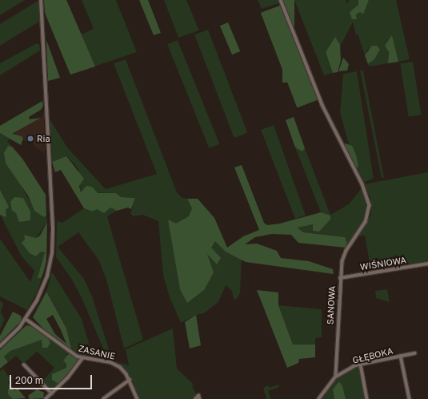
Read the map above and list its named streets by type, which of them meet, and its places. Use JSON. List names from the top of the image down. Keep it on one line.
{"streets":{"street":["WIŚNIOWA","SANOWA","ZASANIE","GŁĘBOKA"]},"crossings":[["WIŚNIOWA","SANOWA"],["SANOWA","GŁĘBOKA"]],"places":["Ria"],"scale_bar":"200 m"}
